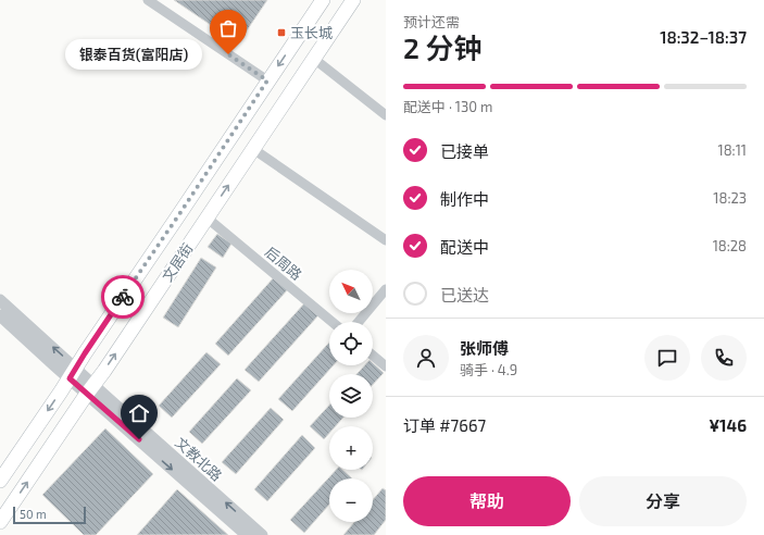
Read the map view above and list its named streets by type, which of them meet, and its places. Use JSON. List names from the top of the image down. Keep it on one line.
{"streets":{"main road":["文居街"],"street":["后周路","文教北路"]},"crossings":[["文居街","后周路"],["文居街","文教北路"]],"places":{"transit":["玉长城"],"other":["银泰百货(富阳店)"]},"scale_bar":"50 m","north":"top left","page":{"heading":["2 分钟","预计还需","18:32–18:37"],"panel":["张师傅","骑手 · 4.9","订单 #7667","¥146"],"bubble":"银泰百货(富阳店)","bar":"配送中 · 130 m","list":[["已接单","18:11"],["制作中","18:23"],["配送中","18:28"],"已送达"],"map_buttons":["+","−"],"buttons":["帮助","分享"],"scale":"50 m"}}
